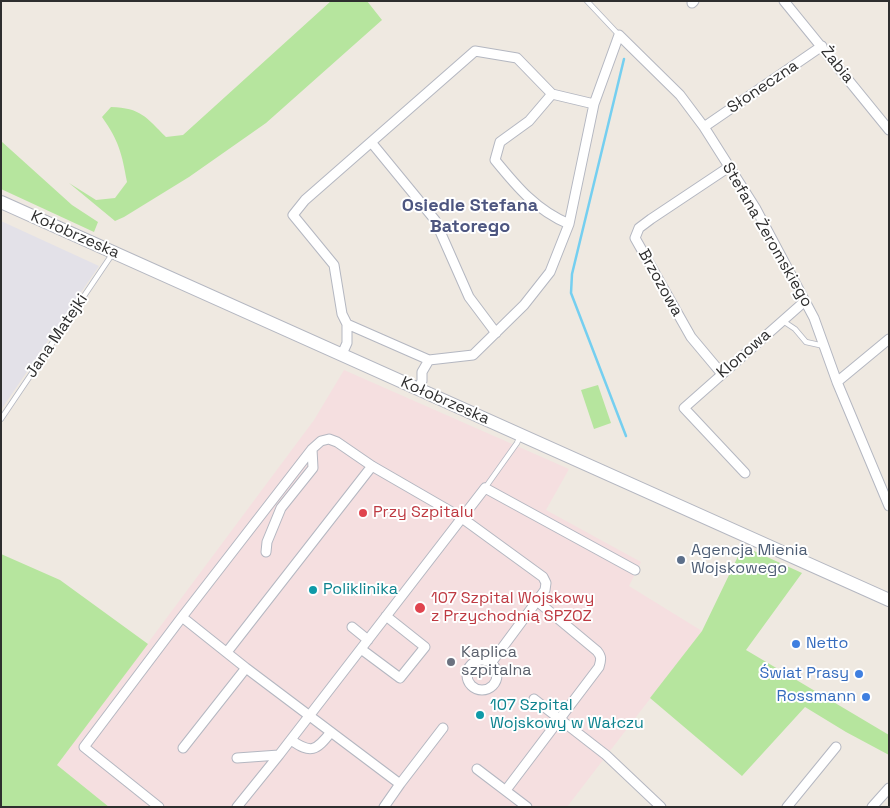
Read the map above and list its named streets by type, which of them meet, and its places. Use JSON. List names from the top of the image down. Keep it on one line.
{"streets":{"main road":["Kołobrzeska"],"street":["Żabia","Słoneczna","Stefana Żeromskiego","Brzozowa","Klonowa"],"lane":["Jana Matejki"]},"crossings":[["Żabia","Słoneczna"],["Słoneczna","Stefana Żeromskiego"],["Kołobrzeska","Jana Matejki"],["Stefana Żeromskiego","Brzozowa"],["Stefana Żeromskiego","Klonowa"],["Brzozowa","Klonowa"]],"districts":["Osiedle Stefana Batorego"],"places":["Przy Szpitalu","Agencja Mienia Wojskowego","Poliklinika","107 Szpital Wojskowy z Przychodnią SPZOZ","Netto","Kaplica szpitalna","Świat Prasy","Rossmann","107 Szpital Wojskowy w Wałczu"]}
